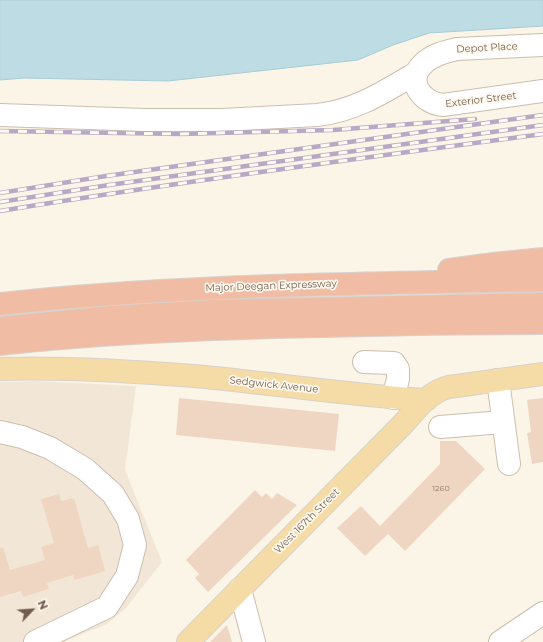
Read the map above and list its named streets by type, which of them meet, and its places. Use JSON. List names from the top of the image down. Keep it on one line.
{"streets":{"highway":["Major Deegan Expressway"],"main road":["Sedgwick Avenue","West 167th Street"],"street":["Depot Place","Exterior Street"]},"crossings":[["Depot Place","Exterior Street"],["Sedgwick Avenue","West 167th Street"]],"house_numbers":["1260"],"north":"top right"}
